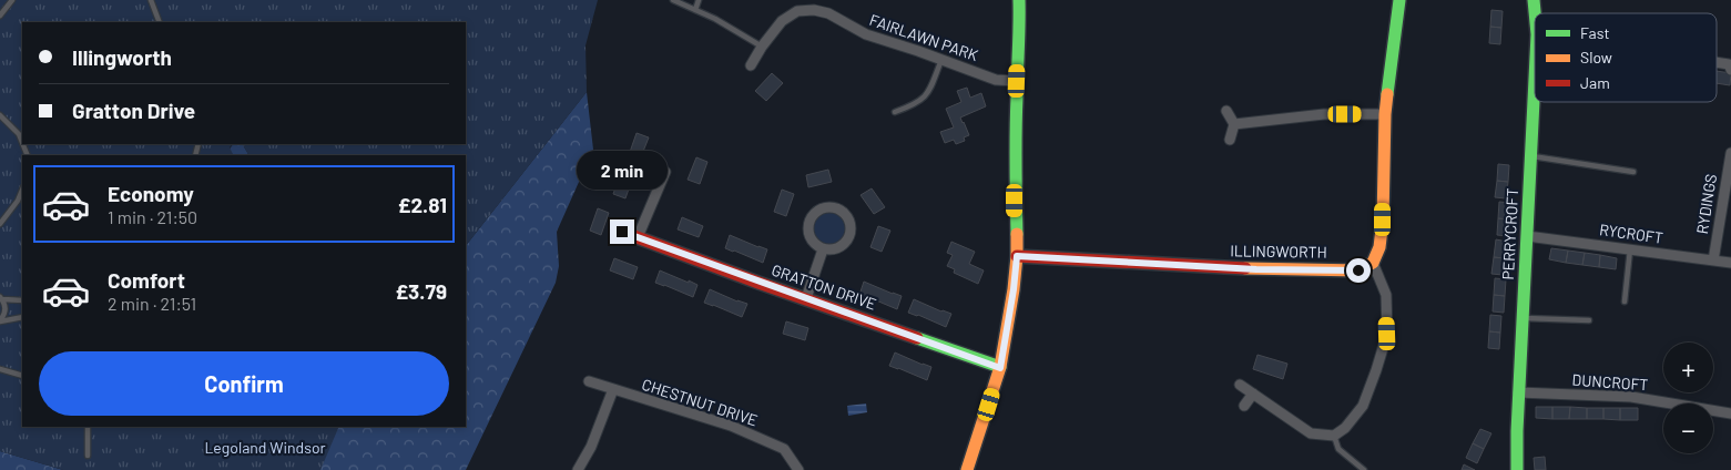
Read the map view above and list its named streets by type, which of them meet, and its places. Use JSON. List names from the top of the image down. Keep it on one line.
{"streets":{"street":["FAIRLAWN PARK","RYDINGS","PERRYCROFT","RYCROFT","ILLINGWORTH","GRATTON DRIVE","DUNCROFT","CHESTNUT DRIVE"]},"crossings":[["RYDINGS","RYCROFT"],["PERRYCROFT","RYCROFT"],["PERRYCROFT","DUNCROFT"]],"parks":["Legoland Windsor"],"legend":["Fast","Slow","Jam"],"page":{"banner":["Illingworth","Gratton Drive"],"bubble":"2 min","list":[{"name":"Economy","note":"1 min · 21:50","value":"£2.81"},{"name":"Comfort","note":"2 min · 21:51","value":"£3.79"}],"buttons":"Confirm","map_buttons":["+","−"]}}
